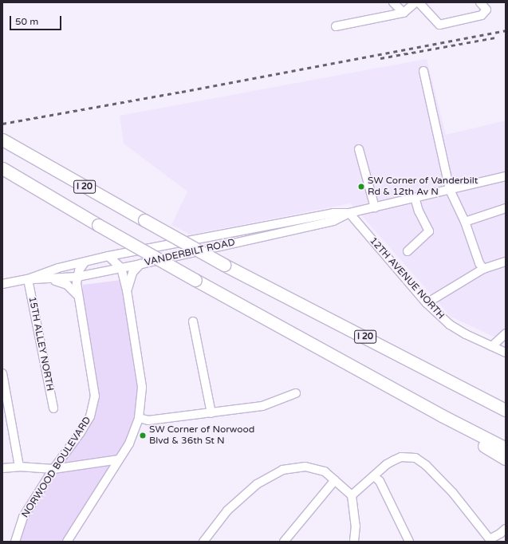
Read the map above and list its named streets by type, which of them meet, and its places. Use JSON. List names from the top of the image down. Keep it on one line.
{"streets":{"highway":["I 20"],"street":["VANDERBILT ROAD","12TH AVENUE NORTH","15TH ALLEY NORTH","NORWOOD BOULEVARD"]},"crossings":[["VANDERBILT ROAD","12TH AVENUE NORTH"],["VANDERBILT ROAD","15TH ALLEY NORTH"],["VANDERBILT ROAD","NORWOOD BOULEVARD"]],"places":["SW Corner of Vanderbilt Rd & 12th Av N","SW Corner of Norwood Blvd & 36th St N"],"scale_bar":"50 m"}
